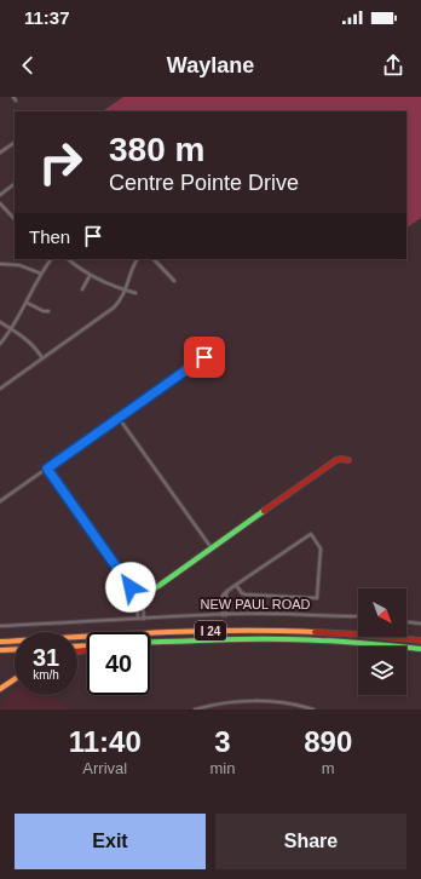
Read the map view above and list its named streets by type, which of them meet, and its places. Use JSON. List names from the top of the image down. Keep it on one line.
{"streets":{"main road":["I 24"],"street":["NEW PAUL ROAD"]},"north":"bottom right","page":{"status":"11:37","header":"Waylane","turn":["380 m","Centre Pointe Drive"],"then":"Then","speed":"31 km/h","limit":"40","eta":["11:40","Arrival","3","min","890","m"],"buttons":["Exit","Share"]}}
